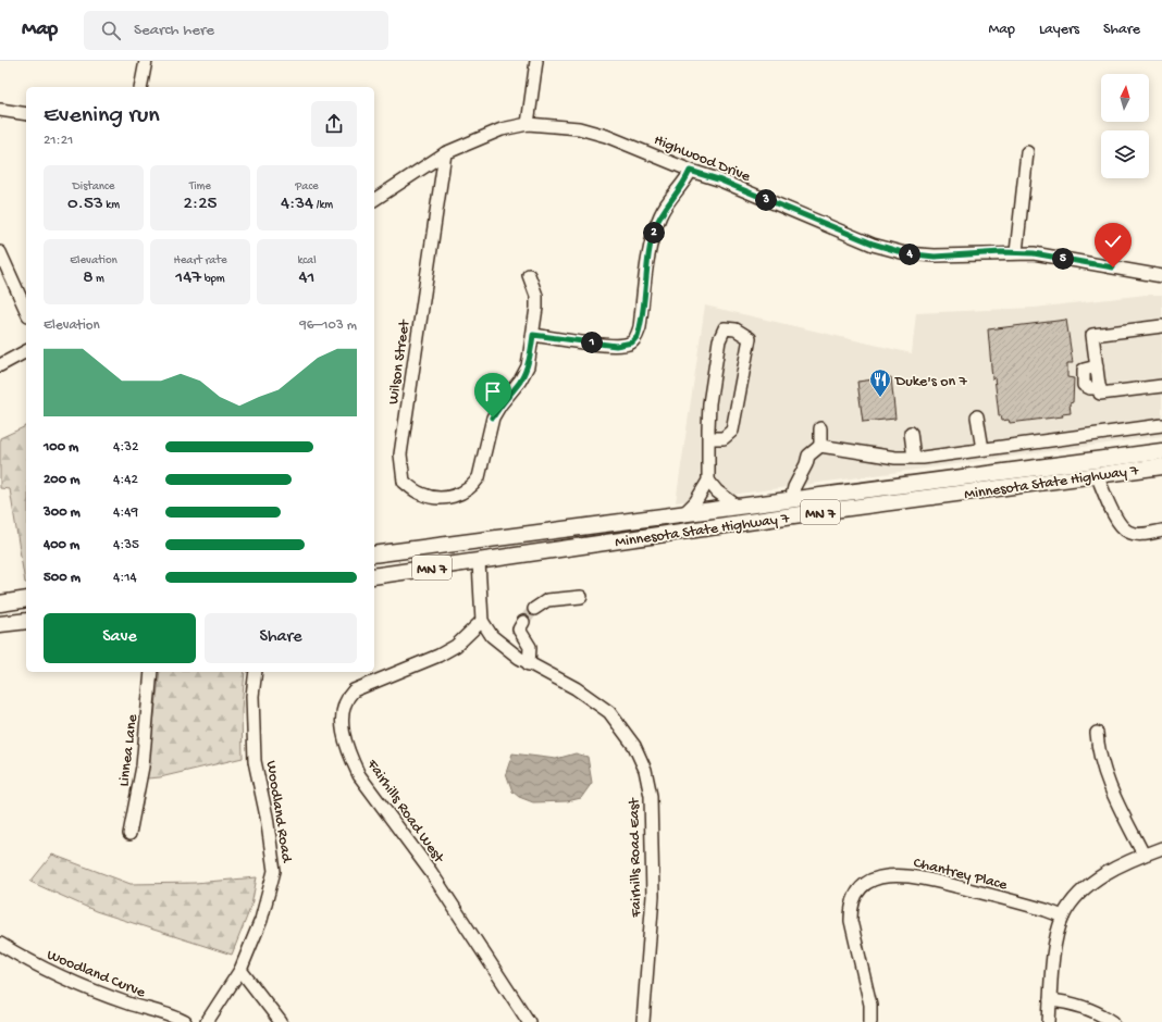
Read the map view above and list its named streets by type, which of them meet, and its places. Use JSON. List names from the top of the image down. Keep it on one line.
{"streets":{"main road":["Minnesota State Highway 7","MN 7"],"street":["Highwood Drive","Wilson Street","Linnea Lane","Fairhills Road West","Woodland Road","Fairhills Road East","Chantrey Place","Woodland Curve"]},"crossings":[["Highwood Drive","Wilson Street"],["Fairhills Road West","Fairhills Road East"]],"places":{"restaurant":["Duke's on 7"]},"north":"top","page":{"header":"Map","search":"Search here","nav":["Map","Layers","Share"],"heading":["Evening run","21:21"],"stats":[["Distance","0.53 km"],["Time","2:25"],["Pace","4:34 /km"],["Elevation","8 m"],["Heart rate","147 bpm"],["kcal","41"]],"pins":["3","2","4","5","1"],"chart":["Elevation","96–103 m"],"list":[{"name":"100 m","note":"4:32"},{"name":"200 m","note":"4:42"},{"name":"300 m","note":"4:49"},{"name":"400 m","note":"4:35"},{"name":"500 m","note":"4:14"}],"buttons":["Save","Share"]}}
